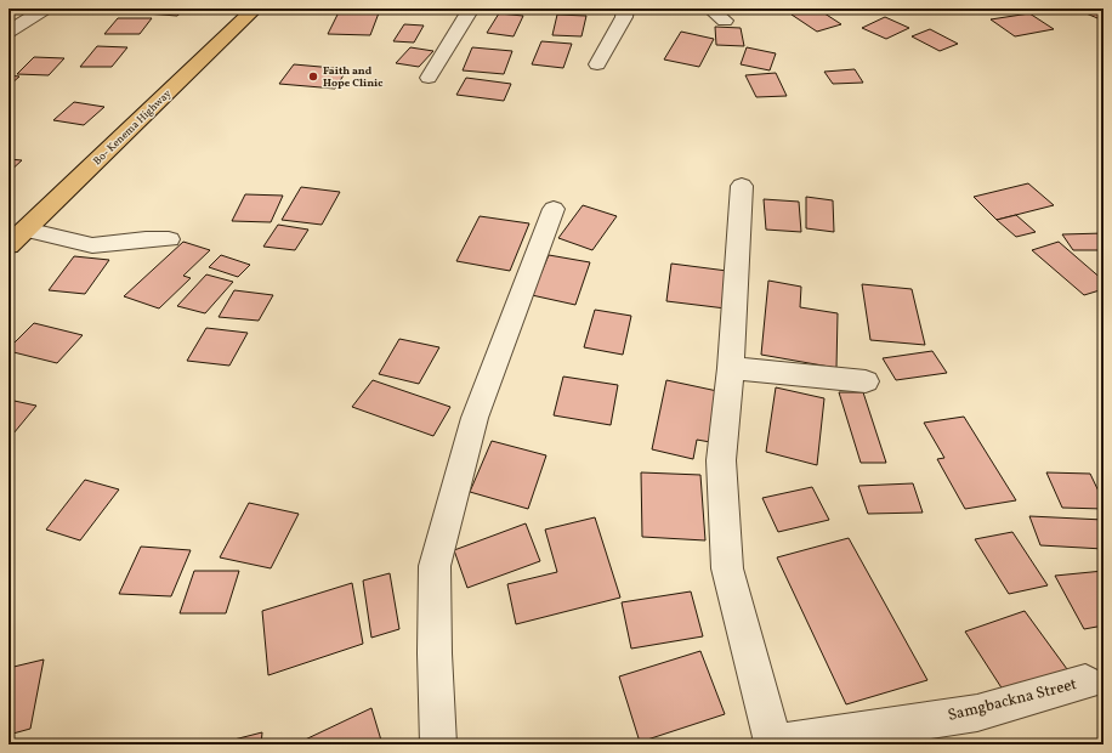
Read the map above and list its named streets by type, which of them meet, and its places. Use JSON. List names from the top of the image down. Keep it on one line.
{"streets":{"highway":["Bo- Kenema Highway"],"street":["Samgbackna Street"]},"places":["Faith and Hope Clinic"]}
